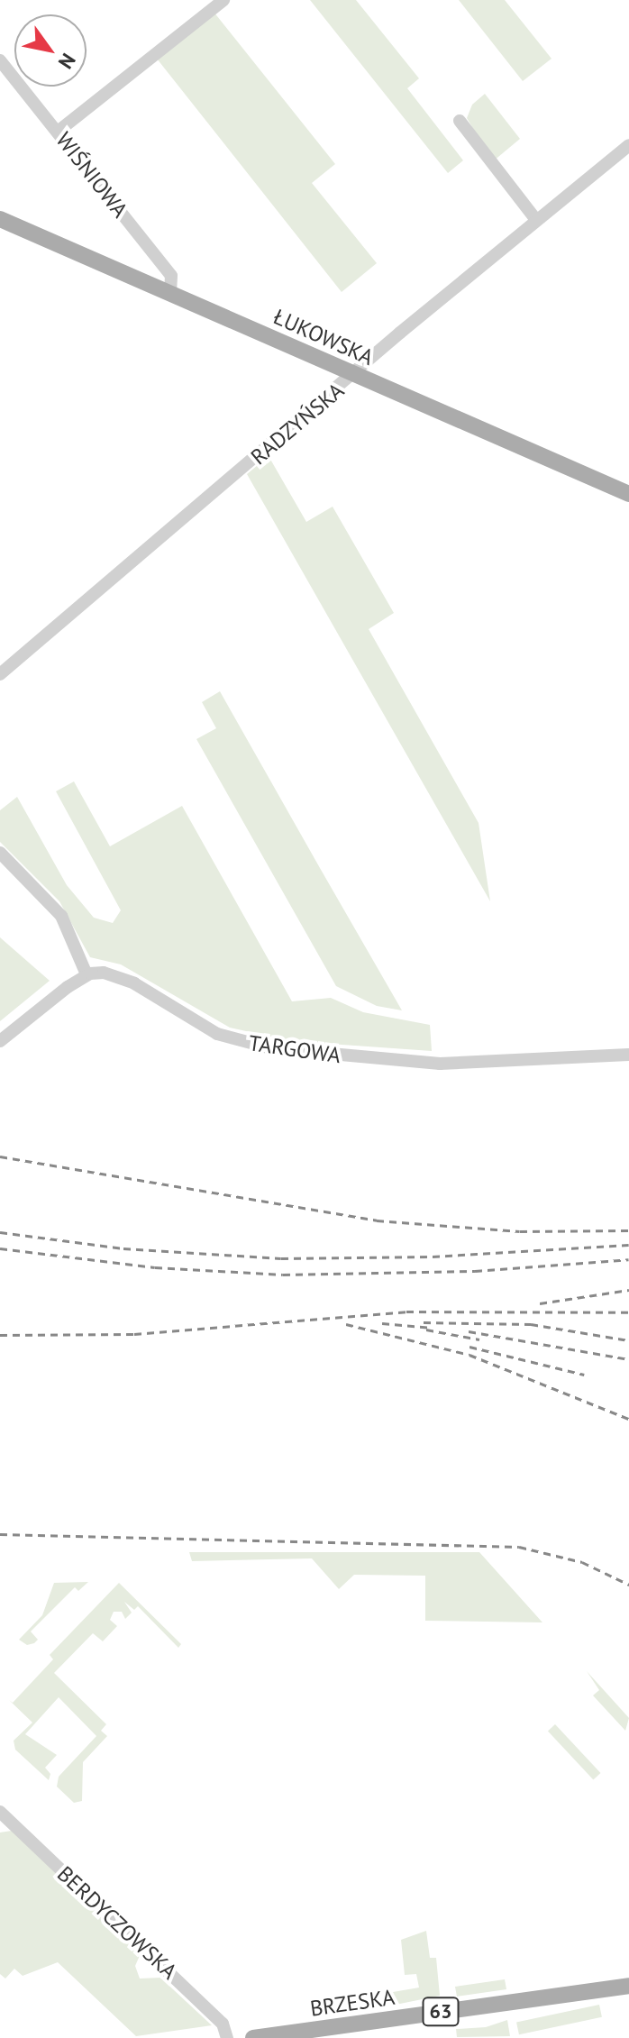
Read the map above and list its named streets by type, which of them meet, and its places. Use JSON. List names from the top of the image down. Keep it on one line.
{"streets":{"main road":["ŁUKOWSKA","BRZESKA","63"],"street":["WIŚNIOWA","RADZYŃSKA","TARGOWA","BERDYCZOWSKA"]},"crossings":[["WIŚNIOWA","ŁUKOWSKA"],["ŁUKOWSKA","RADZYŃSKA"]],"north":"bottom right"}
